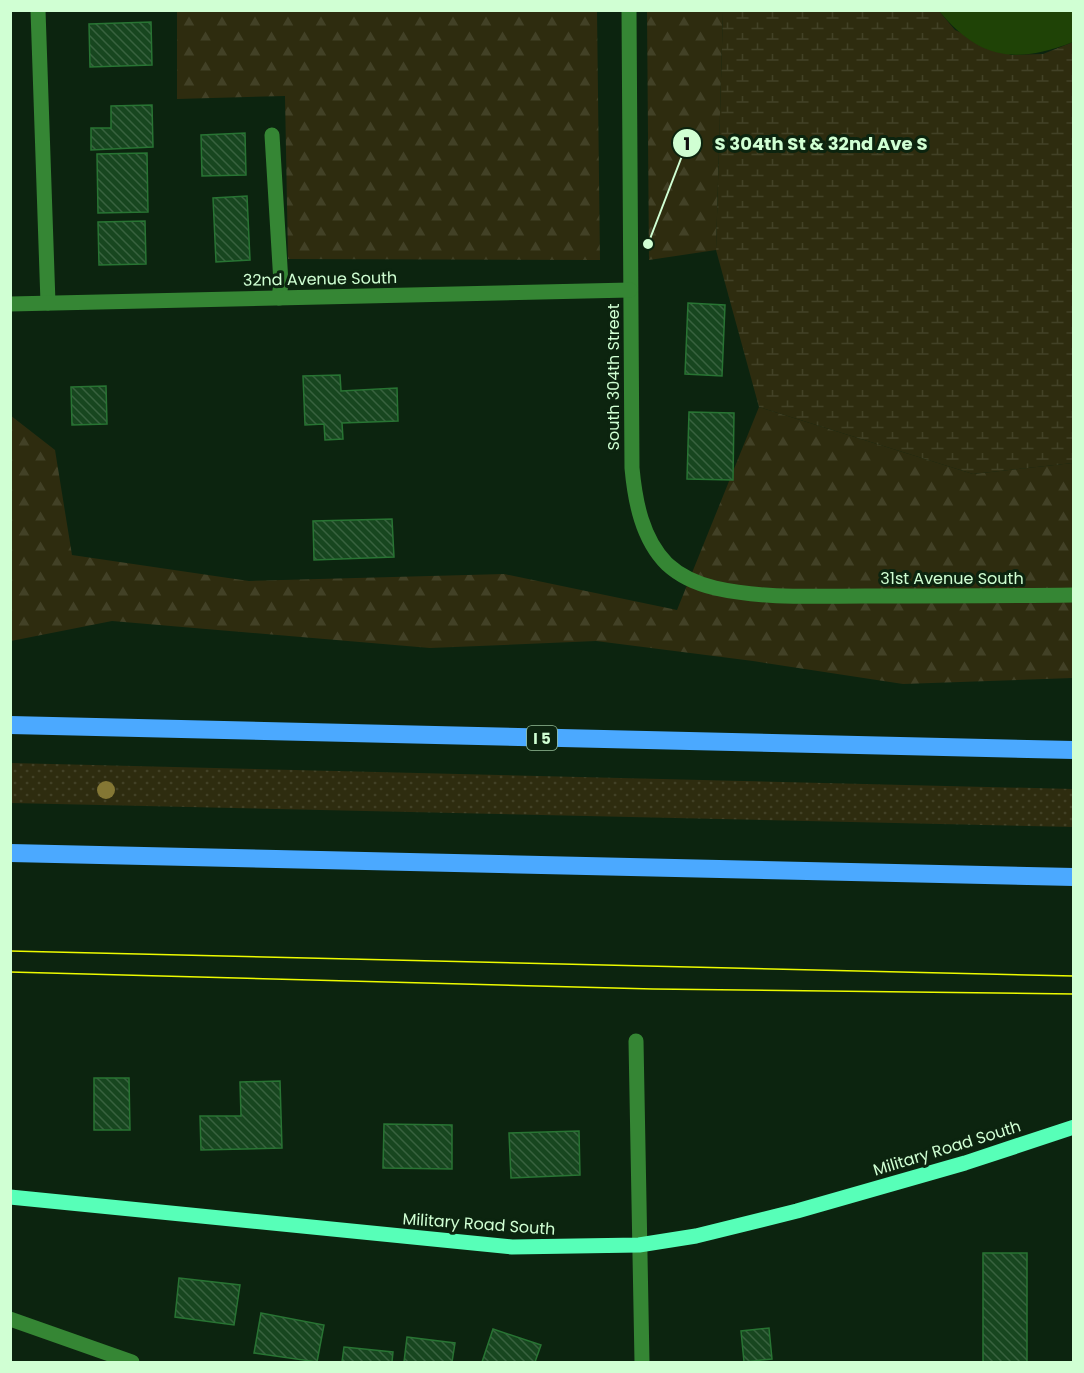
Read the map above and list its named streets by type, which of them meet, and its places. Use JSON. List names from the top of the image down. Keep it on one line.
{"streets":{"highway":["I 5"],"main road":["Military Road South"],"street":["32nd Avenue South","South 304th Street","31st Avenue South"]},"crossings":[["32nd Avenue South","South 304th Street"],["South 304th Street","31st Avenue South"]],"places":["S 304th St & 32nd Ave S"]}
